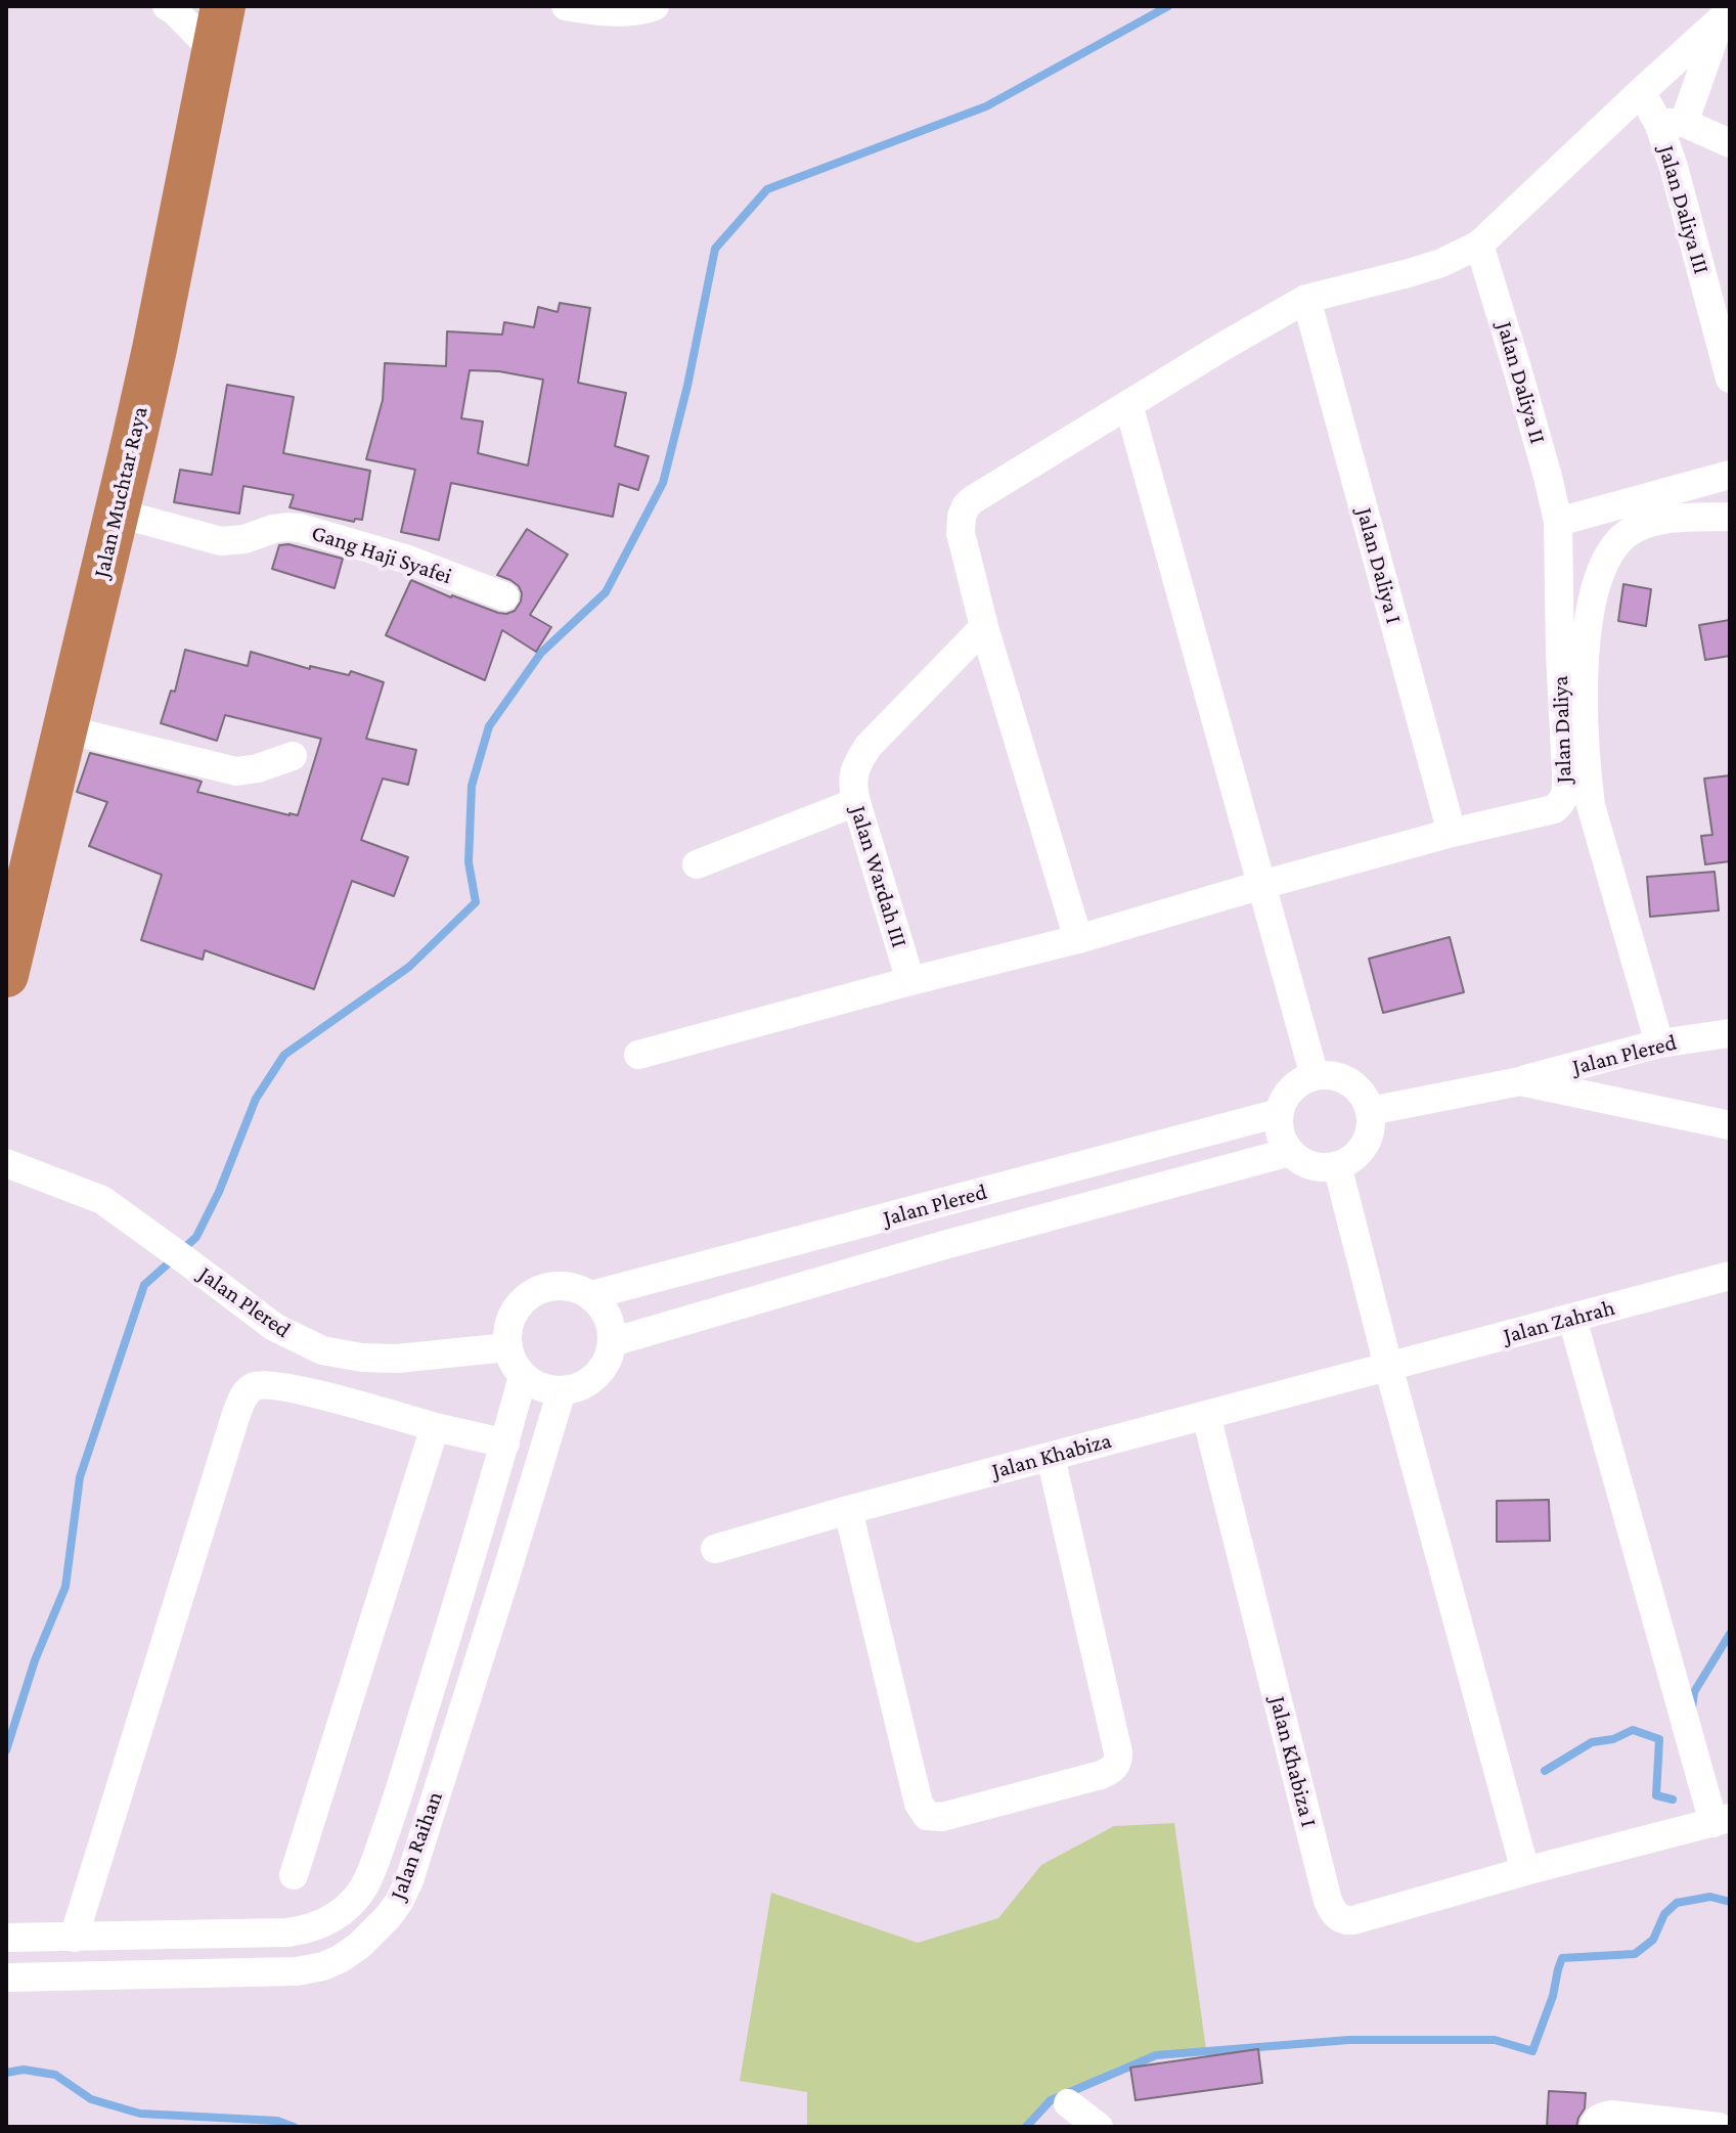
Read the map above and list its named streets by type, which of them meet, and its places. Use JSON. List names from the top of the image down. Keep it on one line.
{"streets":{"highway":["Jalan Muchtar Raya"],"street":["Jalan Daliya III","Jalan Daliya II","Gang Haji Syafei","Jalan Daliya I","Jalan Daliya","Jalan Wardah III","Jalan Plered","Jalan Zahrah","Jalan Khabiza","Jalan Khabiza I","Jalan Raihan"]},"crossings":[["Jalan Daliya II","Jalan Daliya"],["Jalan Muchtar Raya","Gang Haji Syafei"],["Jalan Daliya I","Jalan Daliya"],["Jalan Daliya","Jalan Wardah III"],["Jalan Plered","Jalan Raihan"],["Jalan Zahrah","Jalan Khabiza"],["Jalan Khabiza","Jalan Khabiza I"]]}
